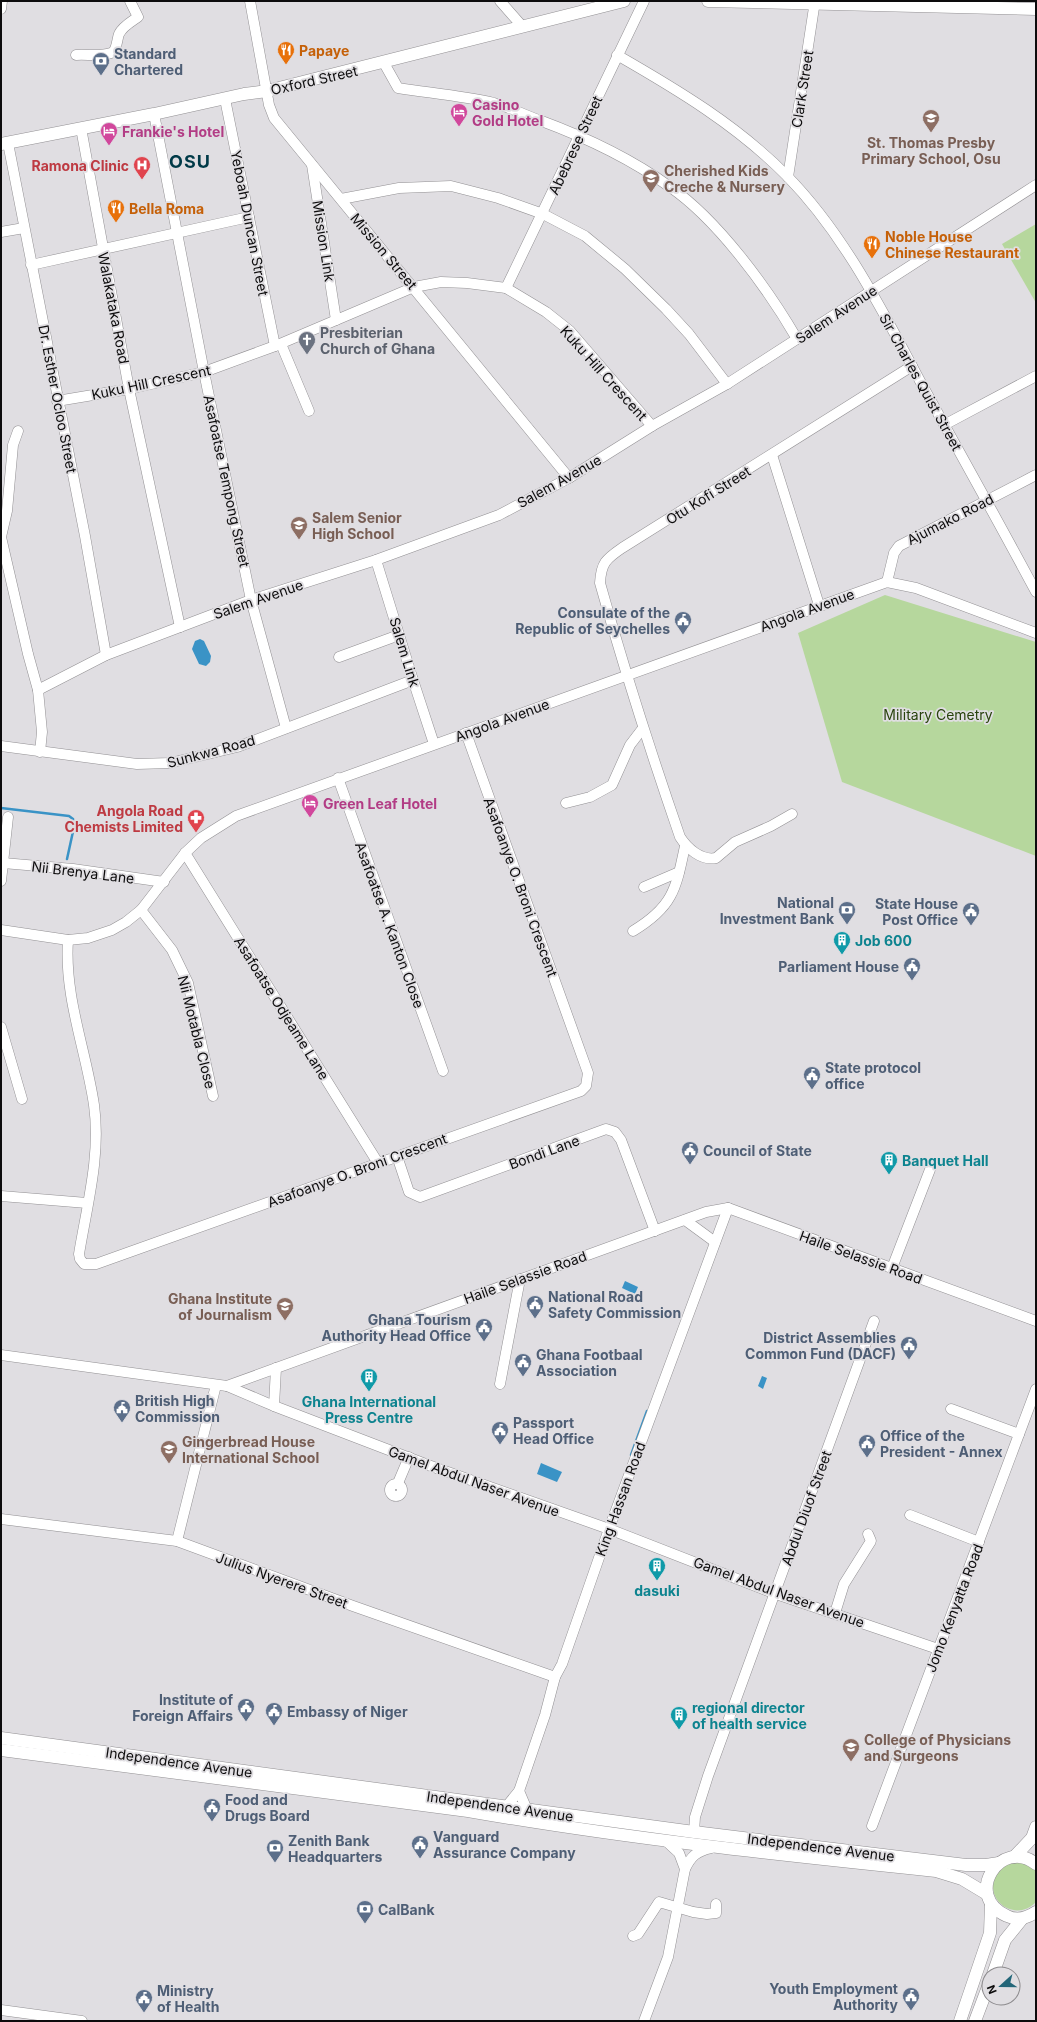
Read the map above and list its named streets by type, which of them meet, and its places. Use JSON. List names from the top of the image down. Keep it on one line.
{"streets":{"main road":["Oxford Street","Independence Avenue"],"street":["Clark Street","Abebrese Street","Yeboah Duncan Street","Mission Link","Mission Street","Walakataka Road","Salem Avenue","Kuku Hill Crescent","Sir Charles Quist Street","Dr. Esther Ocloo Street","Asafoatse Tempong Street","Otu Kofi Street","Ajumako Road","Angola Avenue","Salem Link","Sunkwa Road","Nii Brenya Lane","Asafoanye O. Broni Crescent","Asafoatse A. Kanton Close","Asafoatse Odjeame Lane","Nii Motabla Close","Bondi Lane","Haile Selassie Road","Gamel Abdul Naser Avenue","King Hassan Road","Abdul Diuof Street","Julius Nyerere Street","Jomo Kenyatta Road"]},"crossings":[["Oxford Street","Yeboah Duncan Street"],["Oxford Street","Mission Street"],["Oxford Street","Walakataka Road"],["Oxford Street","Dr. Esther Ocloo Street"],["Oxford Street","Asafoatse Tempong Street"],["Clark Street","Sir Charles Quist Street"],["Abebrese Street","Kuku Hill Crescent"],["Abebrese Street","Sir Charles Quist Street"],["Yeboah Duncan Street","Kuku Hill Crescent"],["Mission Link","Mission Street"],["Mission Link","Kuku Hill Crescent"],["Mission Street","Salem Avenue"],["Mission Street","Kuku Hill Crescent"],["Walakataka Road","Salem Avenue"],["Walakataka Road","Kuku Hill Crescent"],["Salem Avenue","Kuku Hill Crescent"],["Salem Avenue","Sir Charles Quist Street"],["Salem Avenue","Dr. Esther Ocloo Street"],["Salem Avenue","Asafoatse Tempong Street"],["Salem Avenue","Salem Link"],["Kuku Hill Crescent","Dr. Esther Ocloo Street"],["Kuku Hill Crescent","Asafoatse Tempong Street"],["Sir Charles Quist Street","Otu Kofi Street"],["Sir Charles Quist Street","Ajumako Road"],["Asafoatse Tempong Street","Sunkwa Road"],["Otu Kofi Street","Angola Avenue"],["Ajumako Road","Angola Avenue"],["Angola Avenue","Salem Link"],["Angola Avenue","Nii Brenya Lane"],["Angola Avenue","Asafoanye O. Broni Crescent"],["Angola Avenue","Asafoatse A. Kanton Close"],["Angola Avenue","Asafoatse Odjeame Lane"],["Angola Avenue","Nii Motabla Close"],["Salem Link","Sunkwa Road"],["Asafoanye O. Broni Crescent","Asafoatse Odjeame Lane"],["Asafoanye O. Broni Crescent","Bondi Lane"],["Bondi Lane","Haile Selassie Road"],["Haile Selassie Road","Gamel Abdul Naser Avenue"],["Haile Selassie Road","King Hassan Road"],["Gamel Abdul Naser Avenue","King Hassan Road"],["Gamel Abdul Naser Avenue","Abdul Diuof Street"],["Gamel Abdul Naser Avenue","Jomo Kenyatta Road"],["King Hassan Road","Julius Nyerere Street"],["King Hassan Road","Independence Avenue"],["Abdul Diuof Street","Independence Avenue"]],"districts":["OSU"],"parks":["Military Cemetry"],"places":{"restaurant":["Papaye","Bella Roma","Noble House Chinese Restaurant"],"bank":["Standard Chartered","National Investment Bank","Zenith Bank Headquarters","CalBank"],"hotel":["Casino Gold Hotel","Frankie's Hotel","Green Leaf Hotel"],"school or university":["St. Thomas Presby Primary School, Osu","Cherished Kids Creche & Nursery","Salem Senior High School","Ghana Institute of Journalism","Gingerbread House International School","College of Physicians and Surgeons"],"hospital":["Ramona Clinic"],"church":["Presbiterian Church of Ghana"],"public building":["Consulate of the Republic of Seychelles","State House Post Office","Parliament House","State protocol office","Council of State","National Road Safety Commission","Ghana Tourism Authority Head Office","District Assemblies Common Fund (DACF)","Ghana Footbaal Association","British High Commission","Passport Head Office","Office of the President - Annex","Institute of Foreign Affairs","Embassy of Niger","Food and Drugs Board","Vanguard Assurance Company","Youth Employment Authority","Ministry of Health"],"pharmacy":["Angola Road Chemists Limited"],"building":["Job 600","Banquet Hall","Ghana International Press Centre","dasuki","regional director of health service"]},"north":"left"}
